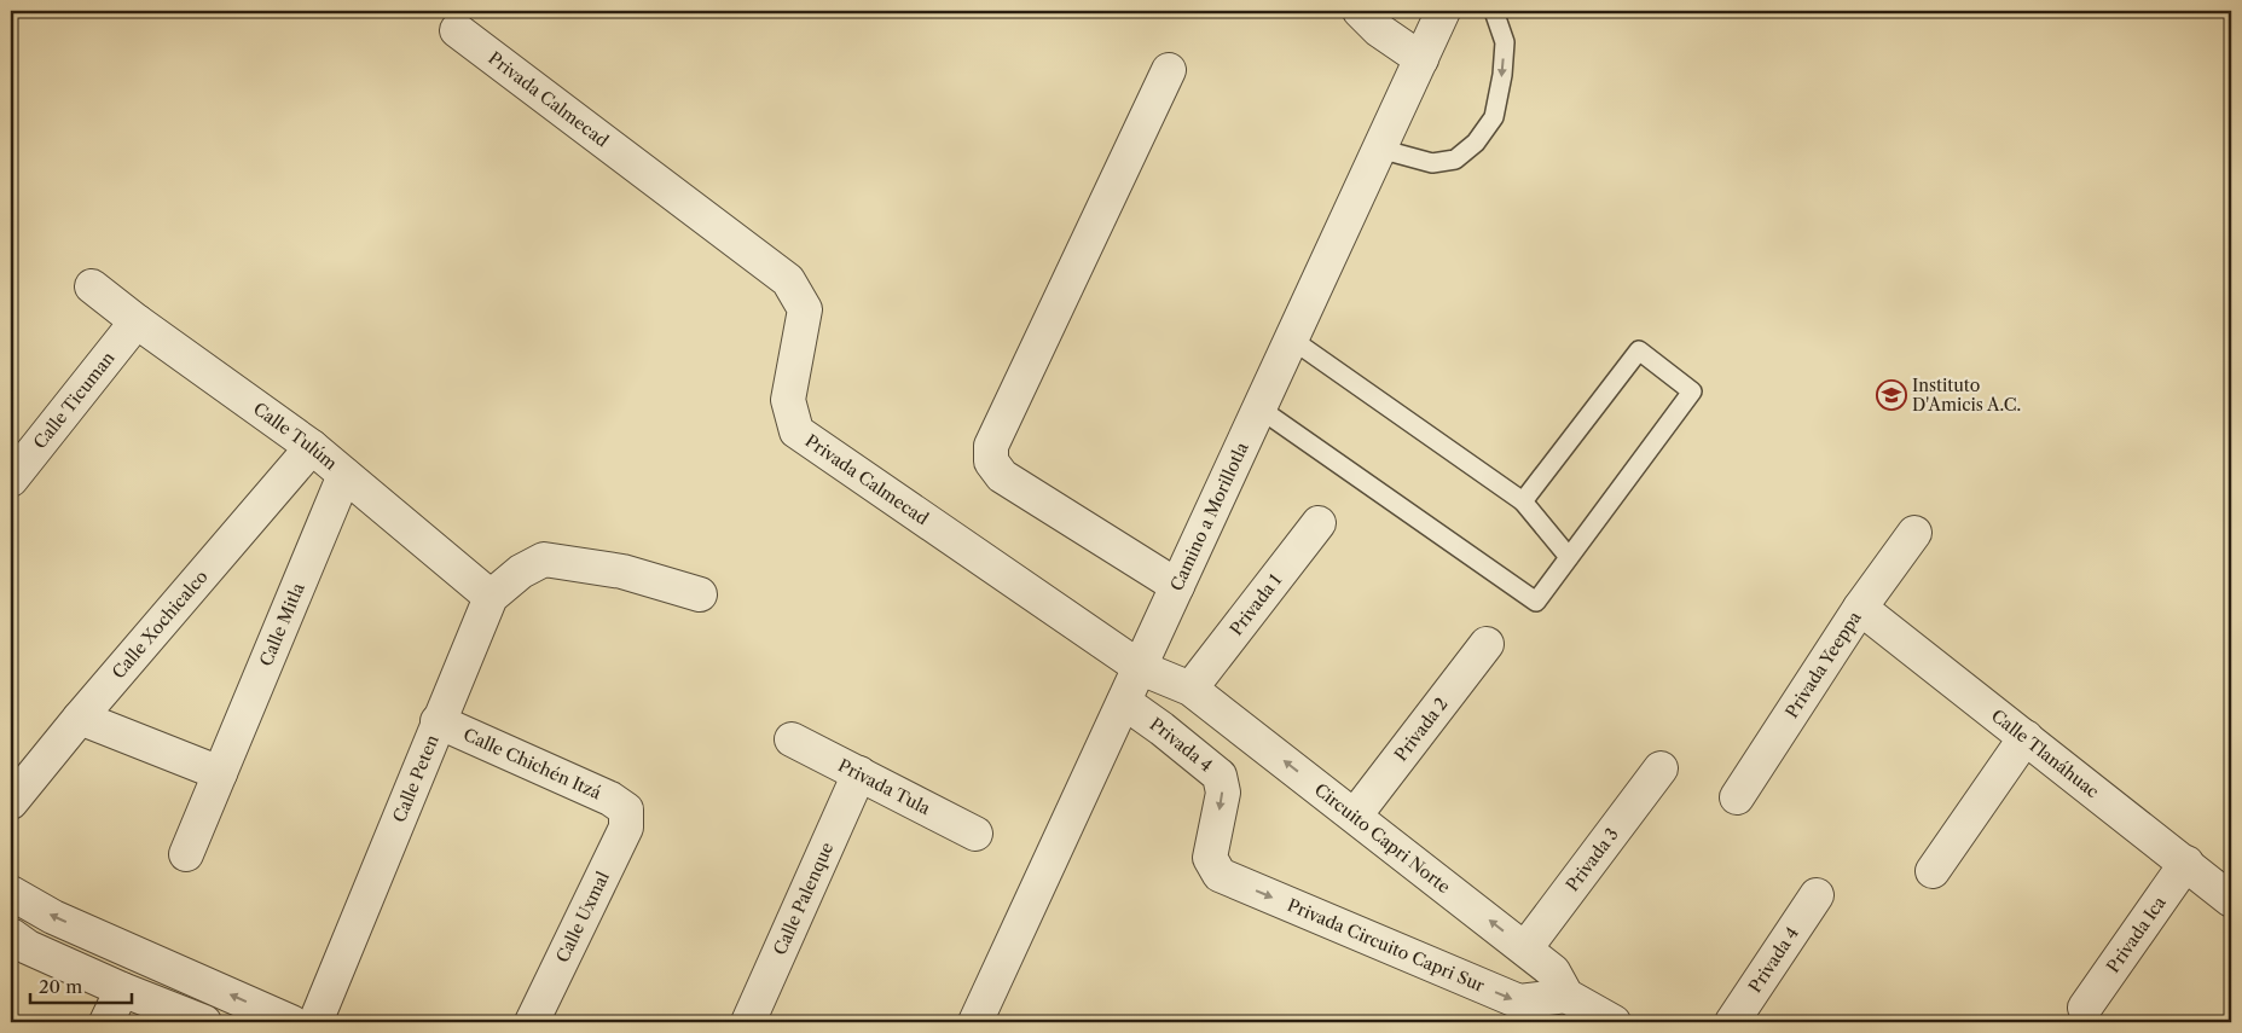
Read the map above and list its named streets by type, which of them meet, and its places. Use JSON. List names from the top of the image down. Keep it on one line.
{"streets":{"street":["Privada Calmecad","Calle Ticuman","Calle Tulúm","Camino a Morillotla","Privada 1","Calle Xochicalco","Calle Mitla","Privada Yeeppa","Privada 2","Privada 4","Calle Tlanáhuac","Calle Chichén Itzá","Calle Peten","Privada Tula","Circuito Capri Norte","Privada 3","Calle Palenque","Calle Uxmal","Privada Ica","Privada Circuito Capri Sur"]},"crossings":[["Privada Calmecad","Camino a Morillotla"],["Privada Calmecad","Circuito Capri Norte"],["Calle Ticuman","Calle Tulúm"],["Calle Tulúm","Calle Xochicalco"],["Calle Tulúm","Calle Mitla"],["Calle Tulúm","Calle Peten"],["Camino a Morillotla","Privada 4"],["Camino a Morillotla","Circuito Capri Norte"],["Privada 1","Circuito Capri Norte"],["Privada Yeeppa","Calle Tlanáhuac"],["Privada 2","Circuito Capri Norte"],["Privada 4","Privada Circuito Capri Sur"],["Calle Tlanáhuac","Privada Ica"],["Calle Chichén Itzá","Calle Peten"],["Calle Chichén Itzá","Calle Uxmal"],["Privada Tula","Calle Palenque"],["Circuito Capri Norte","Privada 3"],["Circuito Capri Norte","Privada Circuito Capri Sur"]],"one_way":["Privada 4","Circuito Capri Norte","Privada Circuito Capri Sur"],"places":{"school or university":["Instituto D'Amicis A.C."]},"scale_bar":"20 m"}
